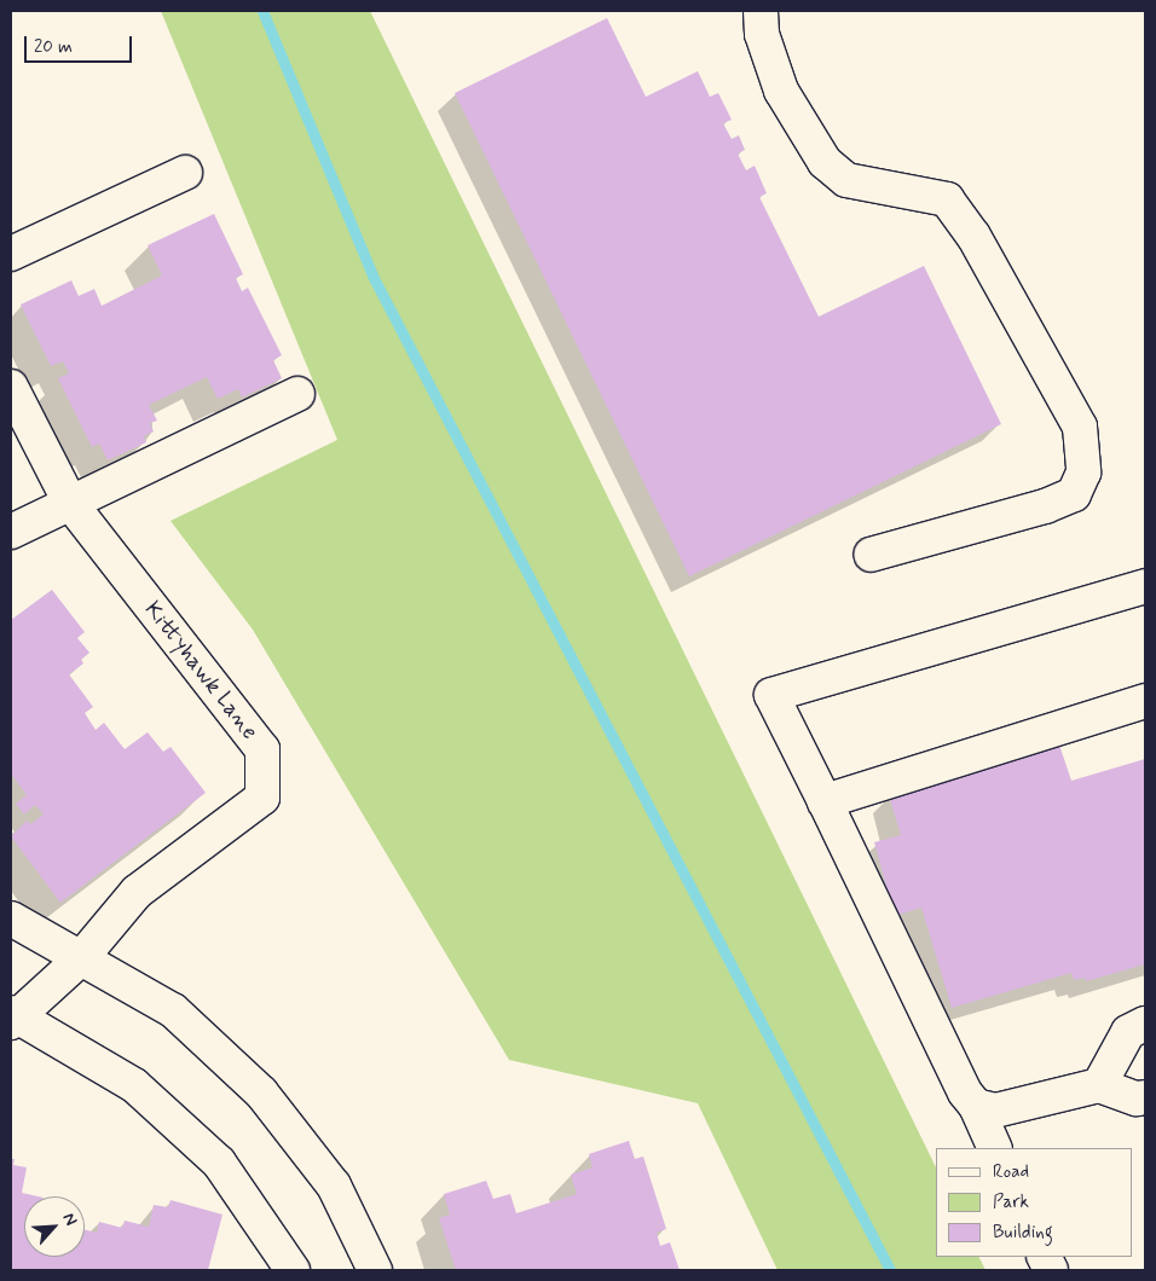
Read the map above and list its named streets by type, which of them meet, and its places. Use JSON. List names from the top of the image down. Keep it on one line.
{"streets":{"street":["Kittyhawk Lane"]},"legend":["Road","Park","Building"],"scale_bar":"20 m","north":"top right"}
